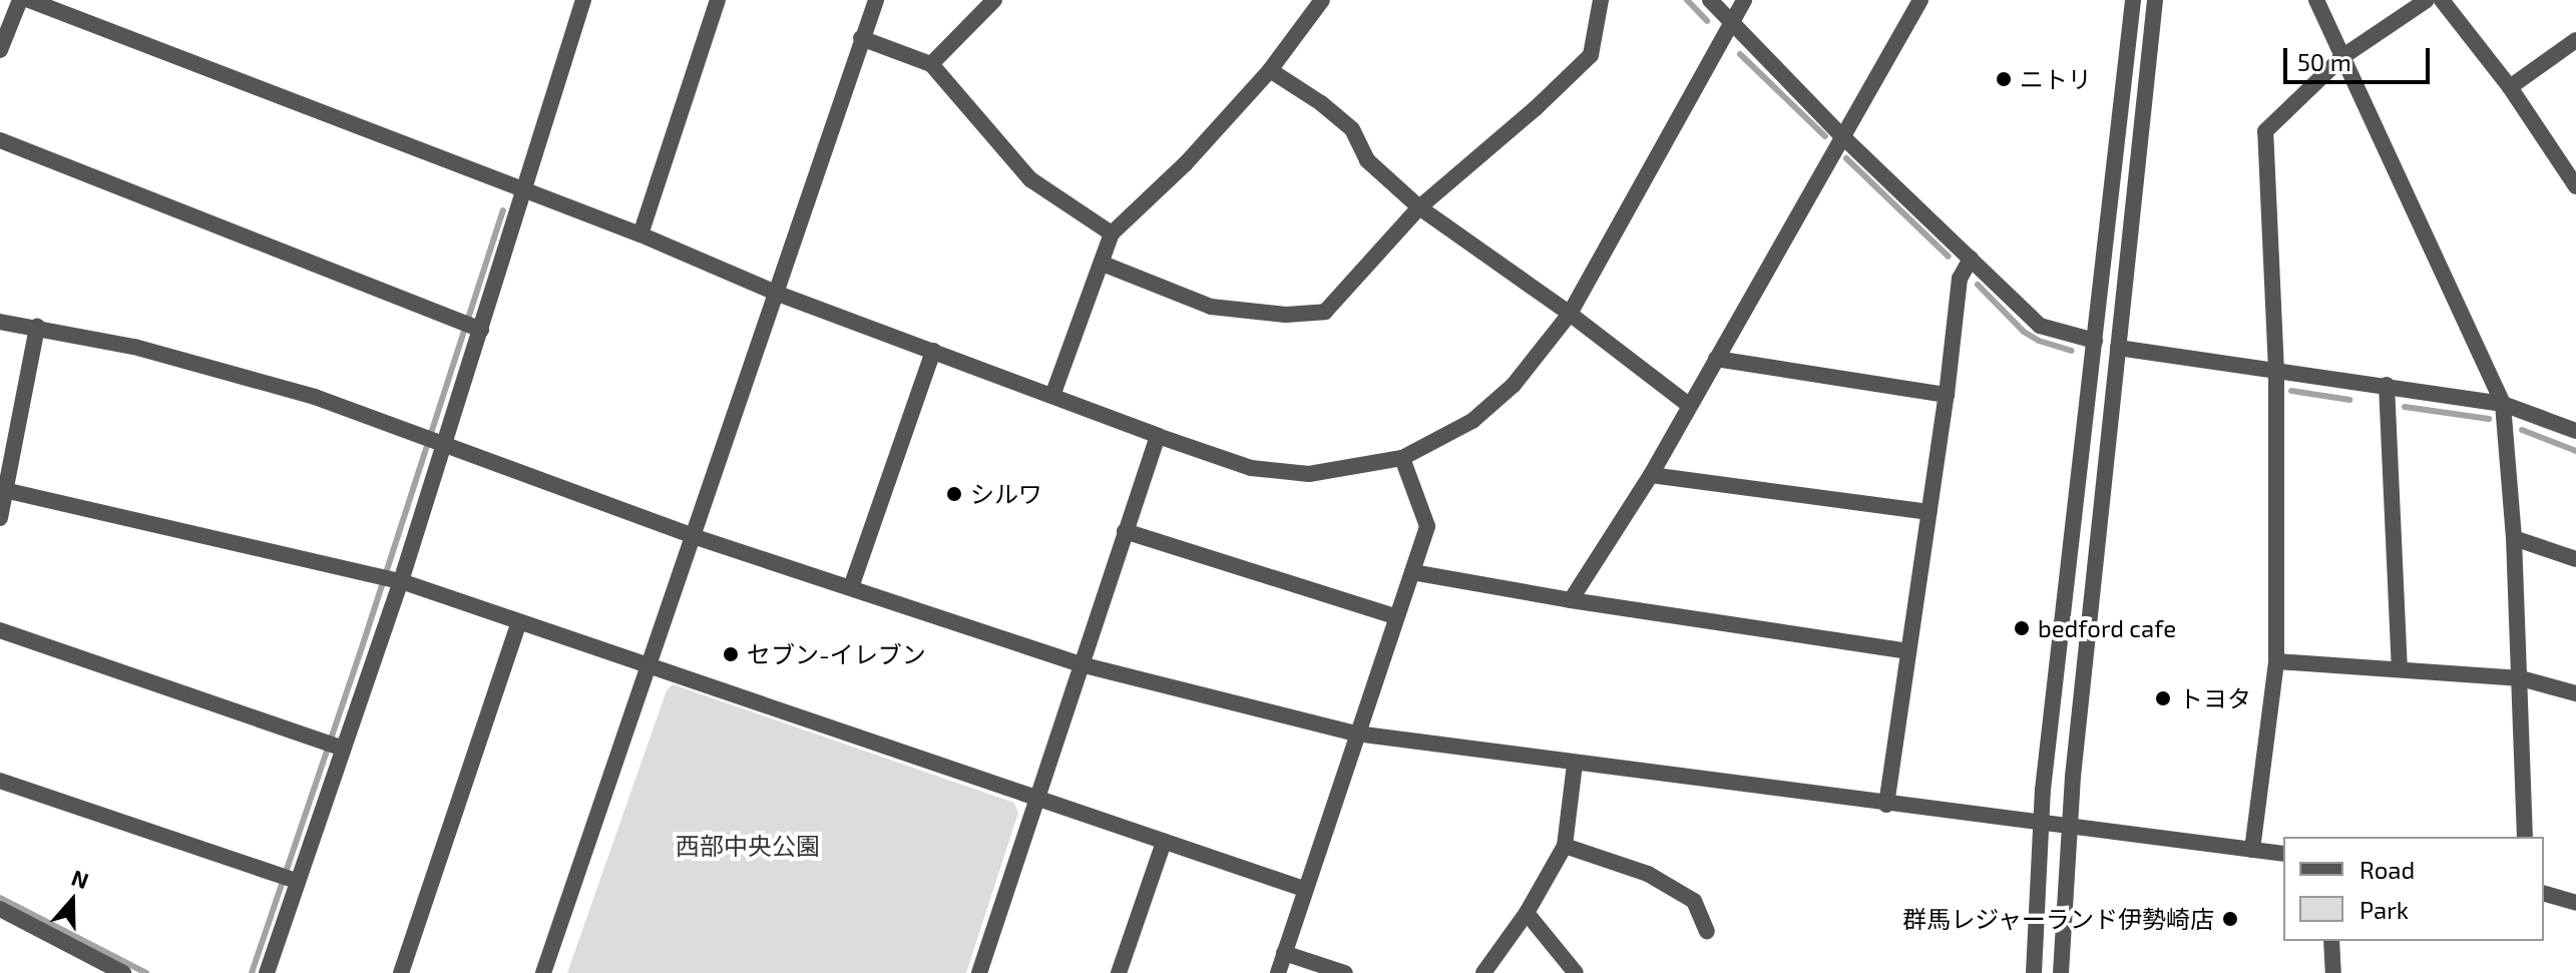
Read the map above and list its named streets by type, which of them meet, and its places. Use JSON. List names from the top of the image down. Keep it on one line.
{"parks":["西部中央公園"],"places":["ニトリ","シルワ","bedford cafe","セブン-イレブン","トヨタ","群馬レジャーランド伊勢崎店"],"legend":["Road","Park"],"scale_bar":"50 m","north":"top"}
